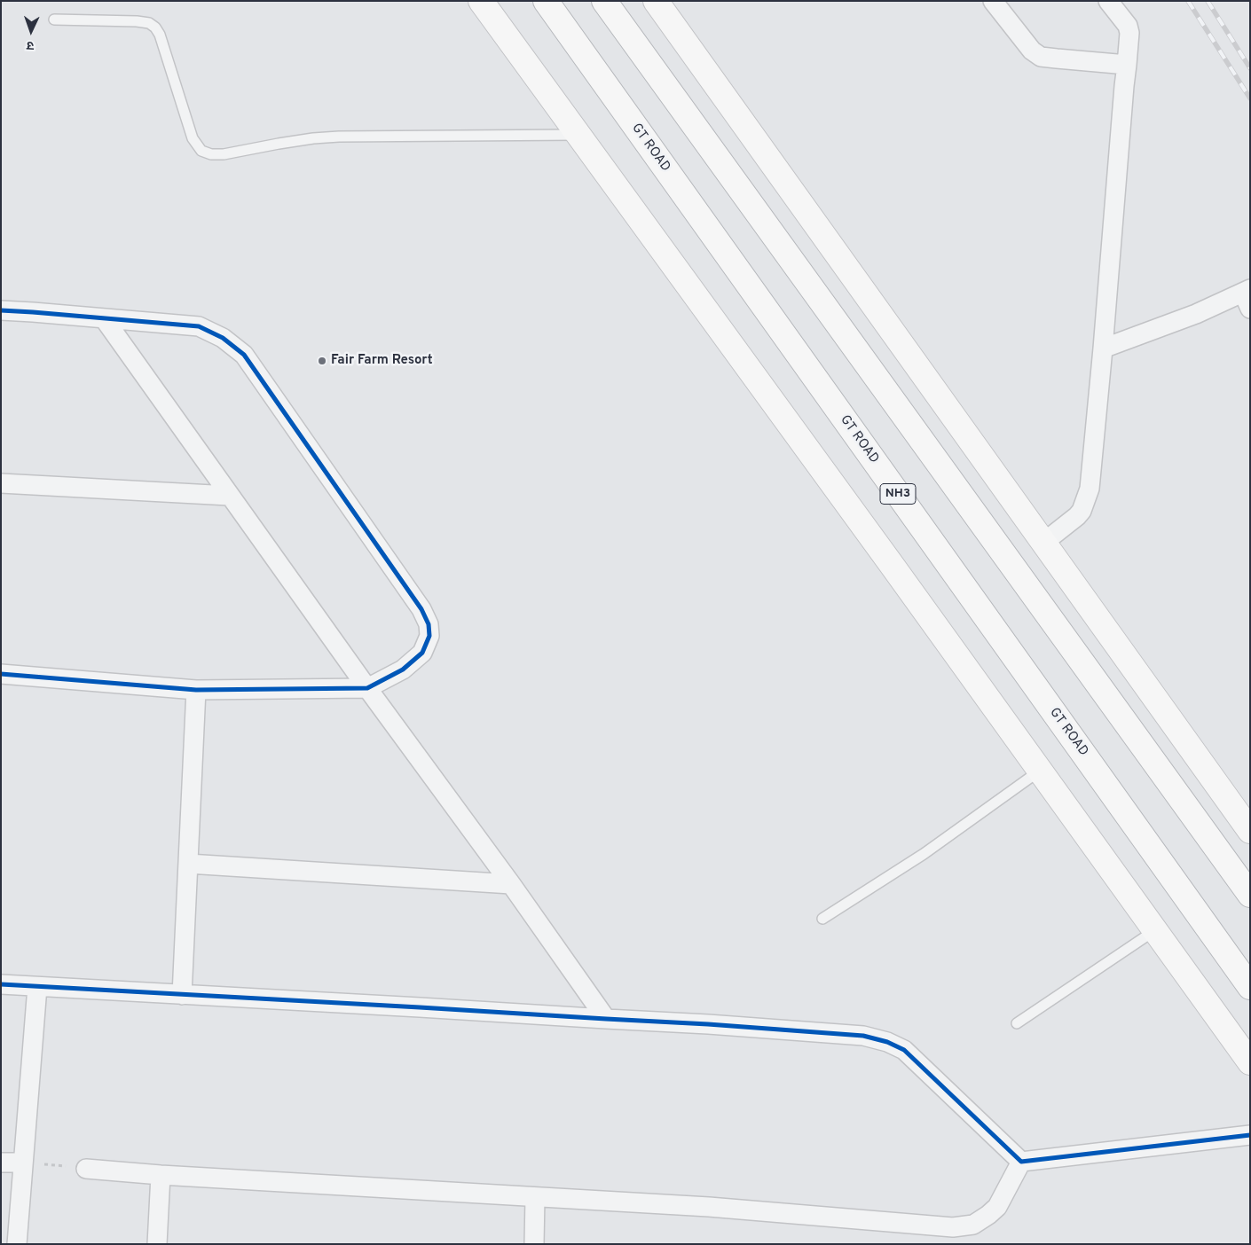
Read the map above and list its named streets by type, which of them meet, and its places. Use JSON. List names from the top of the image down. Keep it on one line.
{"streets":{"main road":["GT ROAD","NH3"]},"places":["Fair Farm Resort"],"north":"bottom"}
